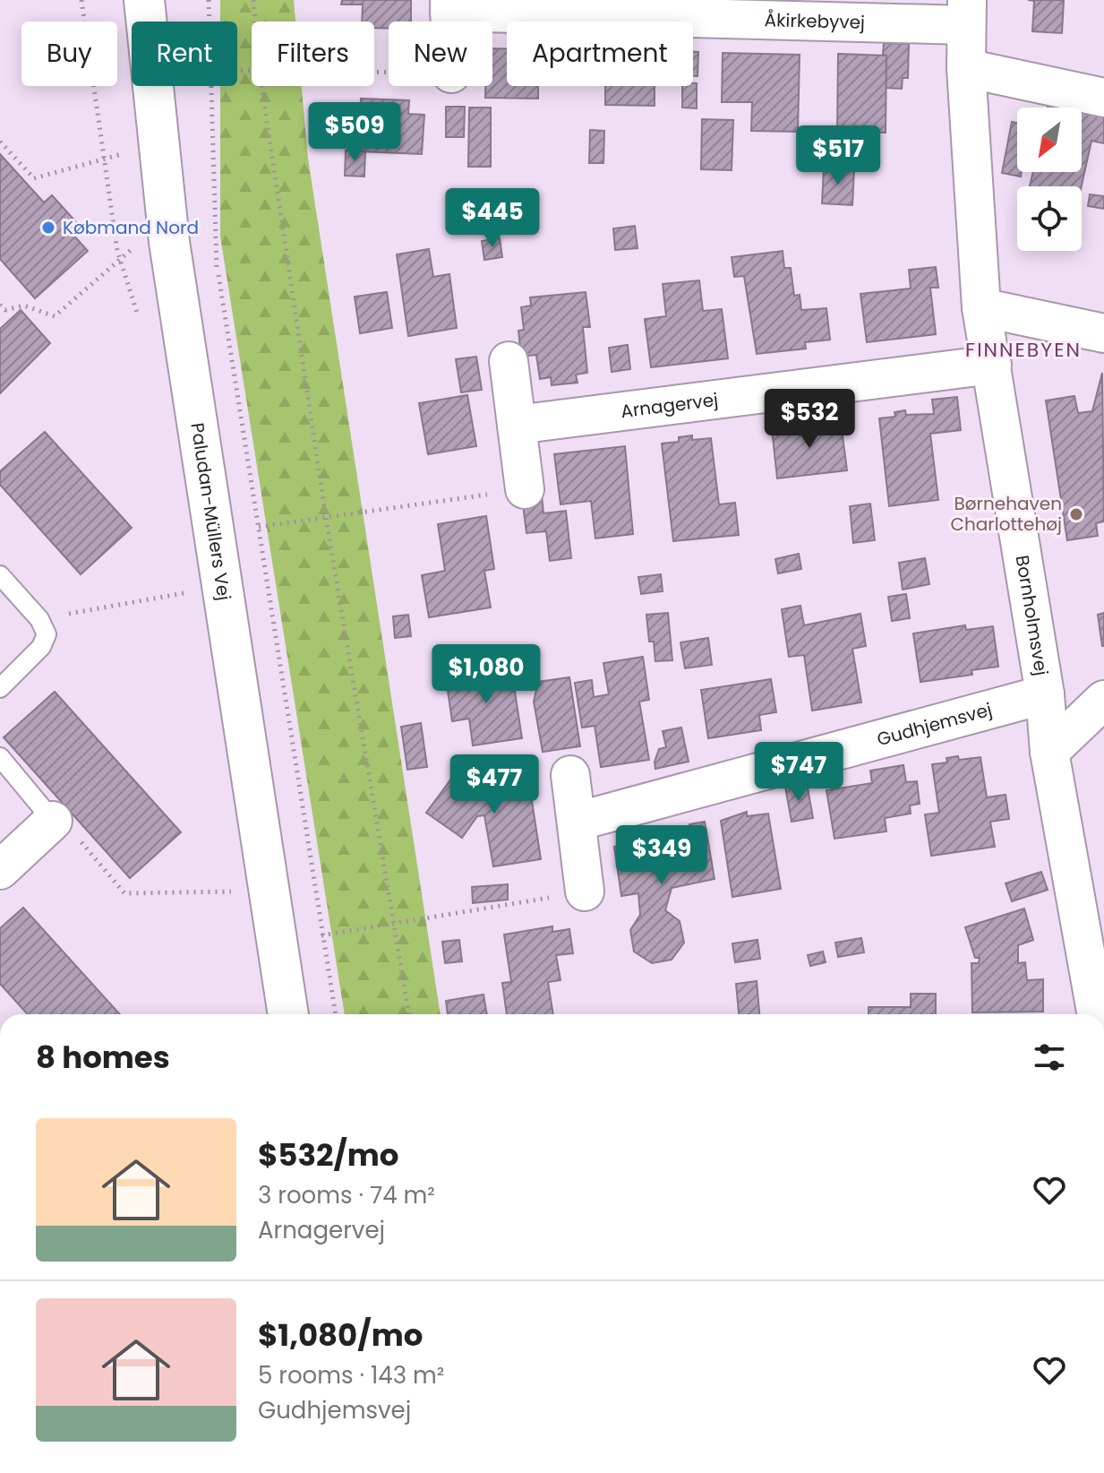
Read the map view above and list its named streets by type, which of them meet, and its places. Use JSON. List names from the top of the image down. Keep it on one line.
{"streets":{"street":["Åkirkebyvej","Arnagervej","Paludan-Müllers Vej","Bornholmsvej","Gudhjemsvej"]},"crossings":[["Åkirkebyvej","Bornholmsvej"],["Arnagervej","Bornholmsvej"],["Bornholmsvej","Gudhjemsvej"]],"districts":["FINNEBYEN"],"places":["Købmand Nord","Børnehaven Charlottehøj"],"north":"bottom left","page":{"chip":["Buy","Rent","Filters","New","Apartment"],"price":["$509","$517","$445","$532","$1,080","$747","$477","$349"],"heading":"8 homes","list":[{"name":"$532/mo","note":"3 rooms · 74 m² · Arnagervej"},{"name":"$1,080/mo","note":"5 rooms · 143 m² · Gudhjemsvej"}]}}
